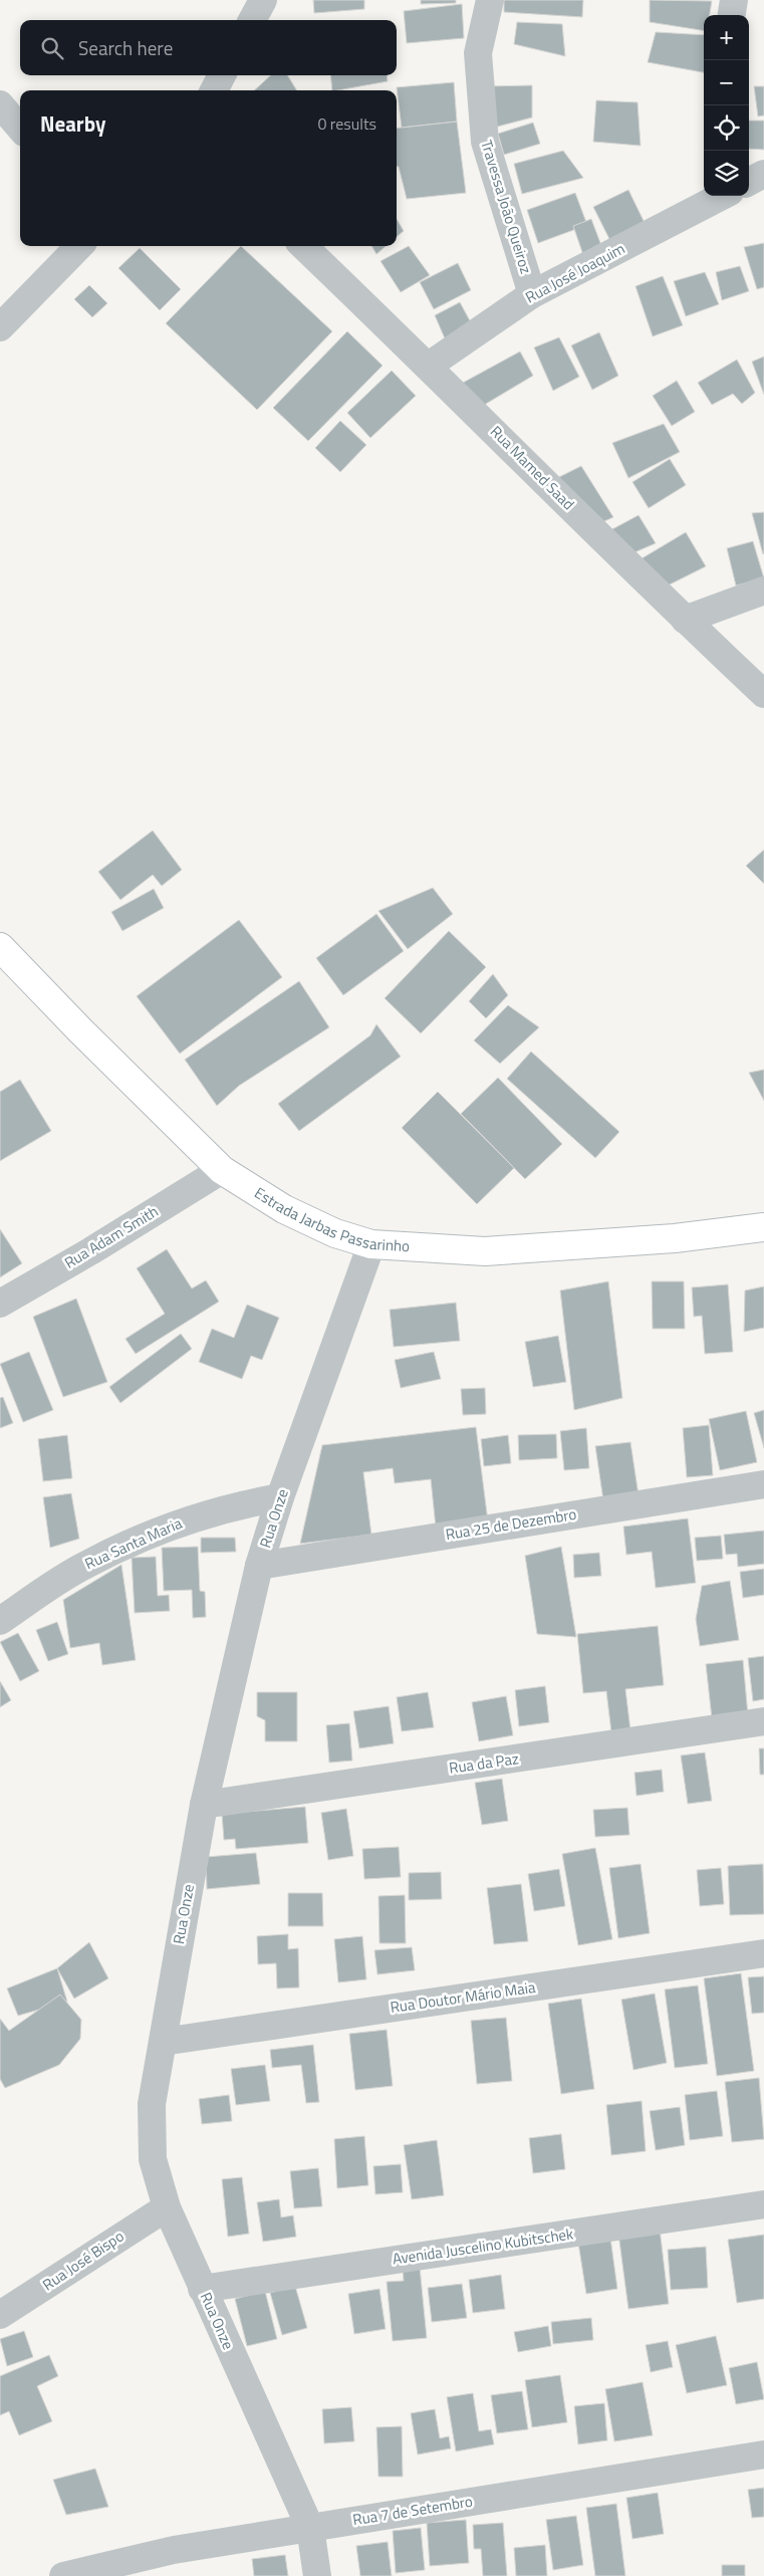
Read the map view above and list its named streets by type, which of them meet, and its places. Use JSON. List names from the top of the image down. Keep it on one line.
{"streets":{"street":["Travessa João Queiroz","Rua José Joaquim","Rua Mamed Saad","Estrada Jarbas Passarinho","Rua Adam Smith","Rua Onze","Rua 25 de Dezembro","Rua Santa Maria","Rua da Paz","Rua Doutor Mário Maia","Avenida Juscelino Kubitschek","Rua José Bispo","Rua 7 de Setembro"]},"crossings":[["Travessa João Queiroz","Rua José Joaquim"],["Rua José Joaquim","Rua Mamed Saad"],["Estrada Jarbas Passarinho","Rua Adam Smith"],["Estrada Jarbas Passarinho","Rua Onze"],["Rua Onze","Rua 25 de Dezembro"],["Rua Onze","Rua Santa Maria"],["Rua Onze","Rua da Paz"],["Rua Onze","Rua Doutor Mário Maia"],["Rua Onze","Avenida Juscelino Kubitschek"],["Rua Onze","Rua José Bispo"],["Rua Onze","Rua 7 de Setembro"]],"page":{"map_buttons":["+","−"],"search":"Search here","heading":["Nearby","0 results"]}}
